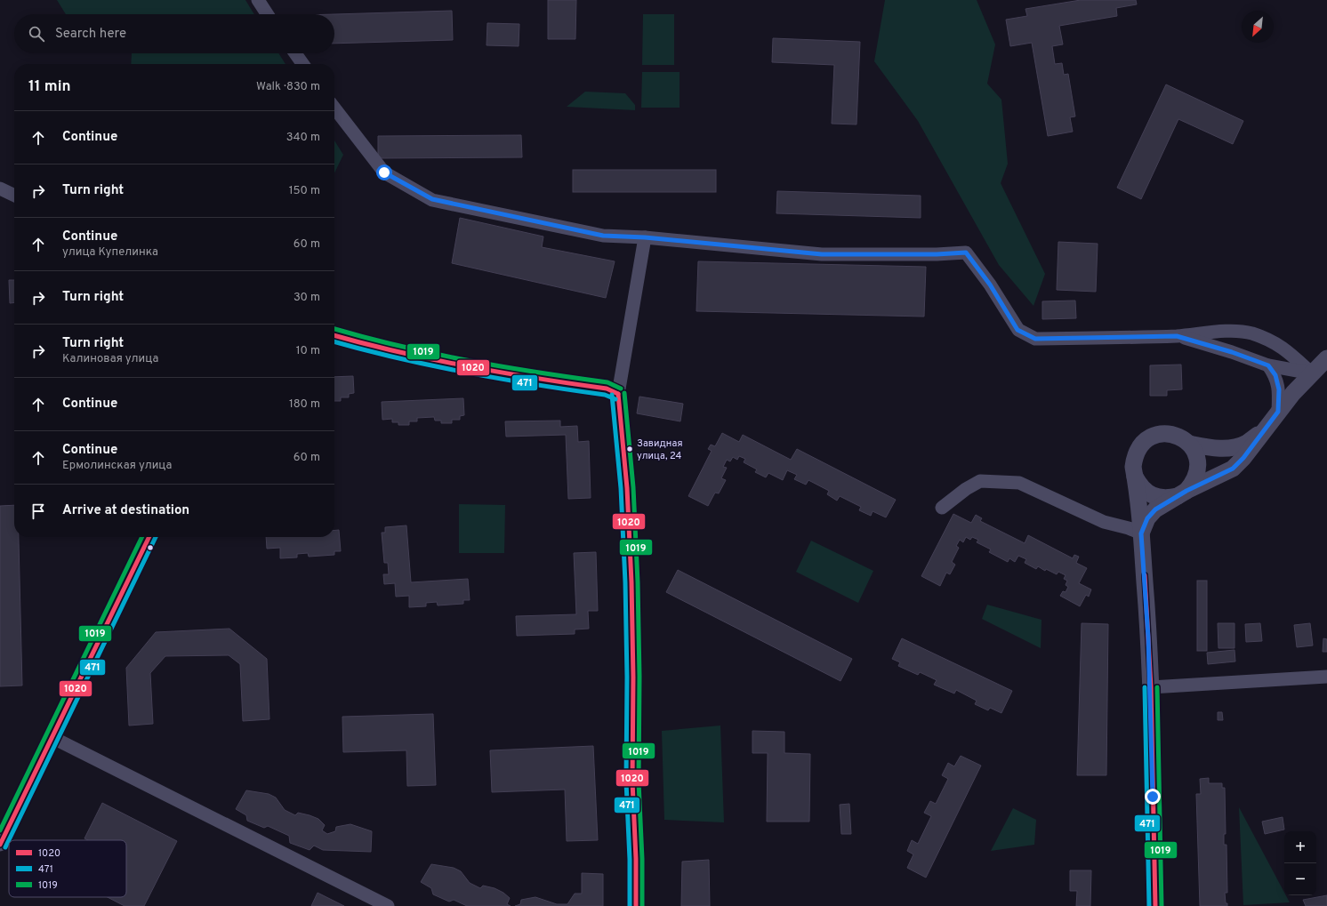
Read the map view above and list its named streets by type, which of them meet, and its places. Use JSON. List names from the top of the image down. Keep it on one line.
{"places":["Завидная улица, 24"],"lines":["transit line 1019","transit line 1020","transit line 471"],"legend":["1020","471","1019"],"north":"bottom left","page":{"search":"Search here","heading":["11 min","Walk · 830 m"],"list":[["Continue","340 m"],["Turn right","150 m"],["Continue","улица Купелинка","60 m"],["Turn right","30 m"],["Turn right","Калиновая улица","10 m"],["Continue","180 m"],["Continue","Ермолинская улица","60 m"],"Arrive at destination"],"map_buttons":["+","−"]}}
